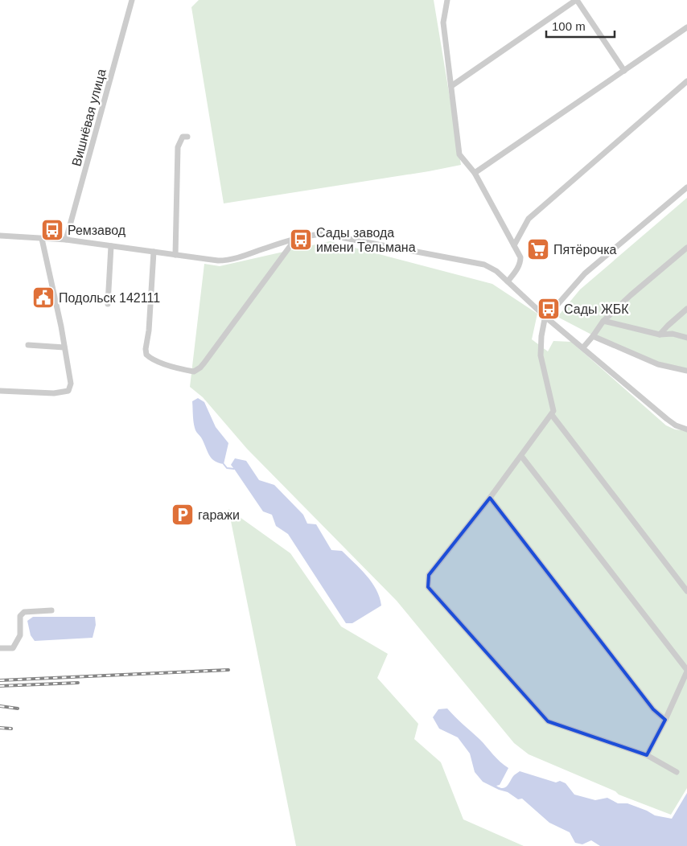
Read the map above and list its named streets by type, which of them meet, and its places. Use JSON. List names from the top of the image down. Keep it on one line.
{"streets":{"street":["Вишнёвая улица"]},"places":{"bus stop":["Ремзавод","Сады завода имени Тельмана","Сады ЖБК"],"supermarket":["Пятёрочка"],"public building":["Подольск 142111"],"parking":["гаражи"]},"scale_bar":"100 m"}
